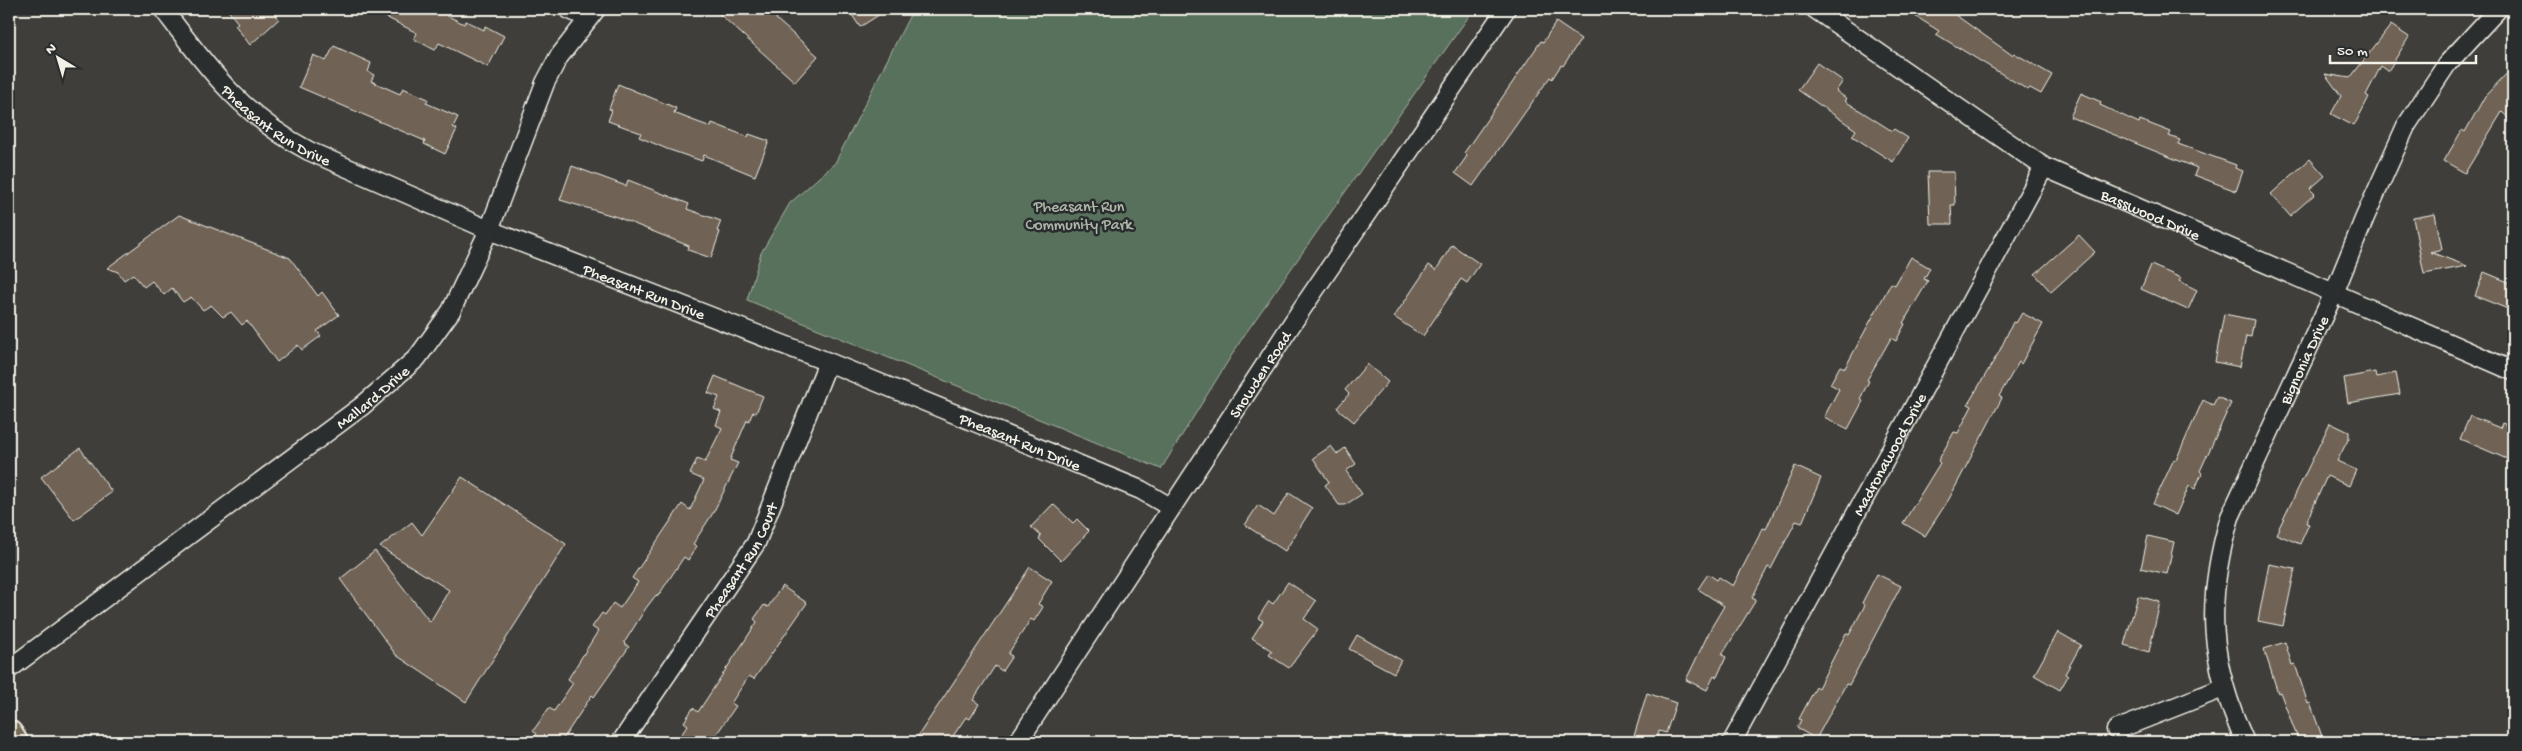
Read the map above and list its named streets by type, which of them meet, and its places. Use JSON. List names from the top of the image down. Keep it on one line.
{"streets":{"street":["Pheasant Run Drive","Basswood Drive","Bignonia Drive","Snowden Road","Mallard Drive","Madronawood Drive","Pheasant Run Court"]},"crossings":[["Pheasant Run Drive","Snowden Road"],["Pheasant Run Drive","Mallard Drive"],["Pheasant Run Drive","Pheasant Run Court"],["Basswood Drive","Bignonia Drive"],["Basswood Drive","Madronawood Drive"]],"parks":["Pheasant Run Community Park"],"scale_bar":"50 m","north":"top left"}
